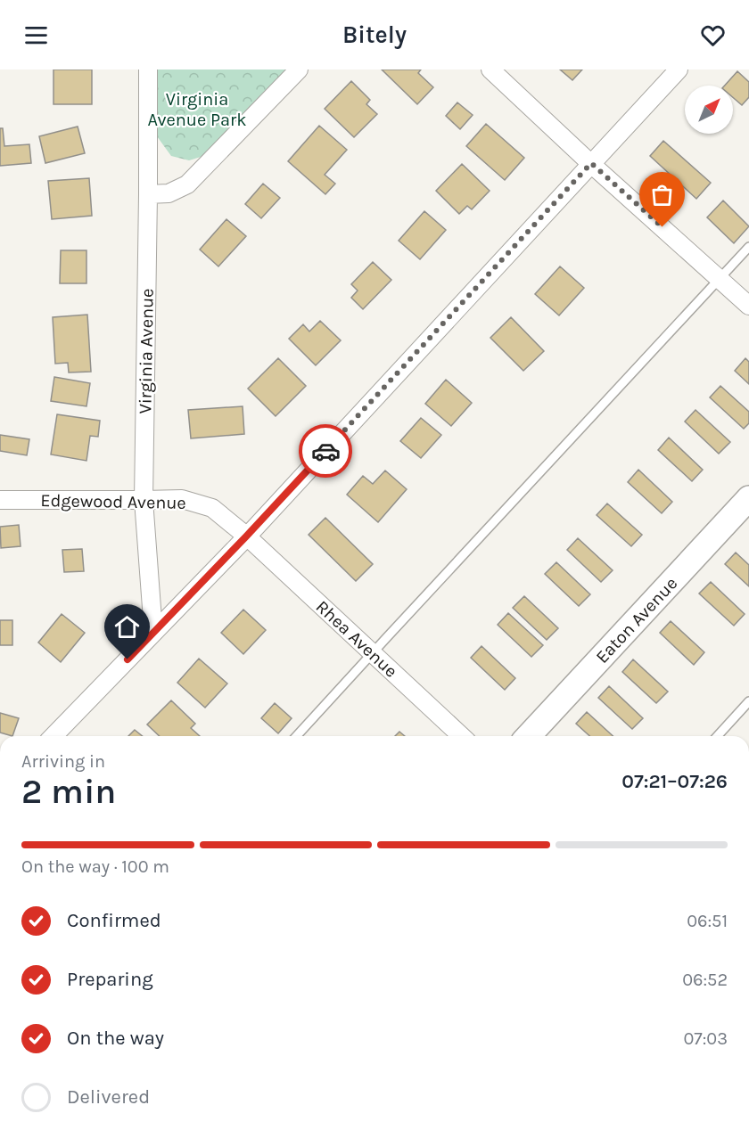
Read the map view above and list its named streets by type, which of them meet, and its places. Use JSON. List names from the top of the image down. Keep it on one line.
{"streets":{"main road":["Eaton Avenue"],"street":["Virginia Avenue","Edgewood Avenue","Rhea Avenue"]},"crossings":[["Virginia Avenue","Edgewood Avenue"],["Edgewood Avenue","Rhea Avenue"]],"parks":["Virginia Avenue Park"],"north":"top right","page":{"header":"Bitely","heading":["2 min","Arriving in","07:21–07:26"],"bar":"On the way · 100 m","list":[["Confirmed","06:51"],["Preparing","06:52"],["On the way","07:03"],"Delivered"]}}
